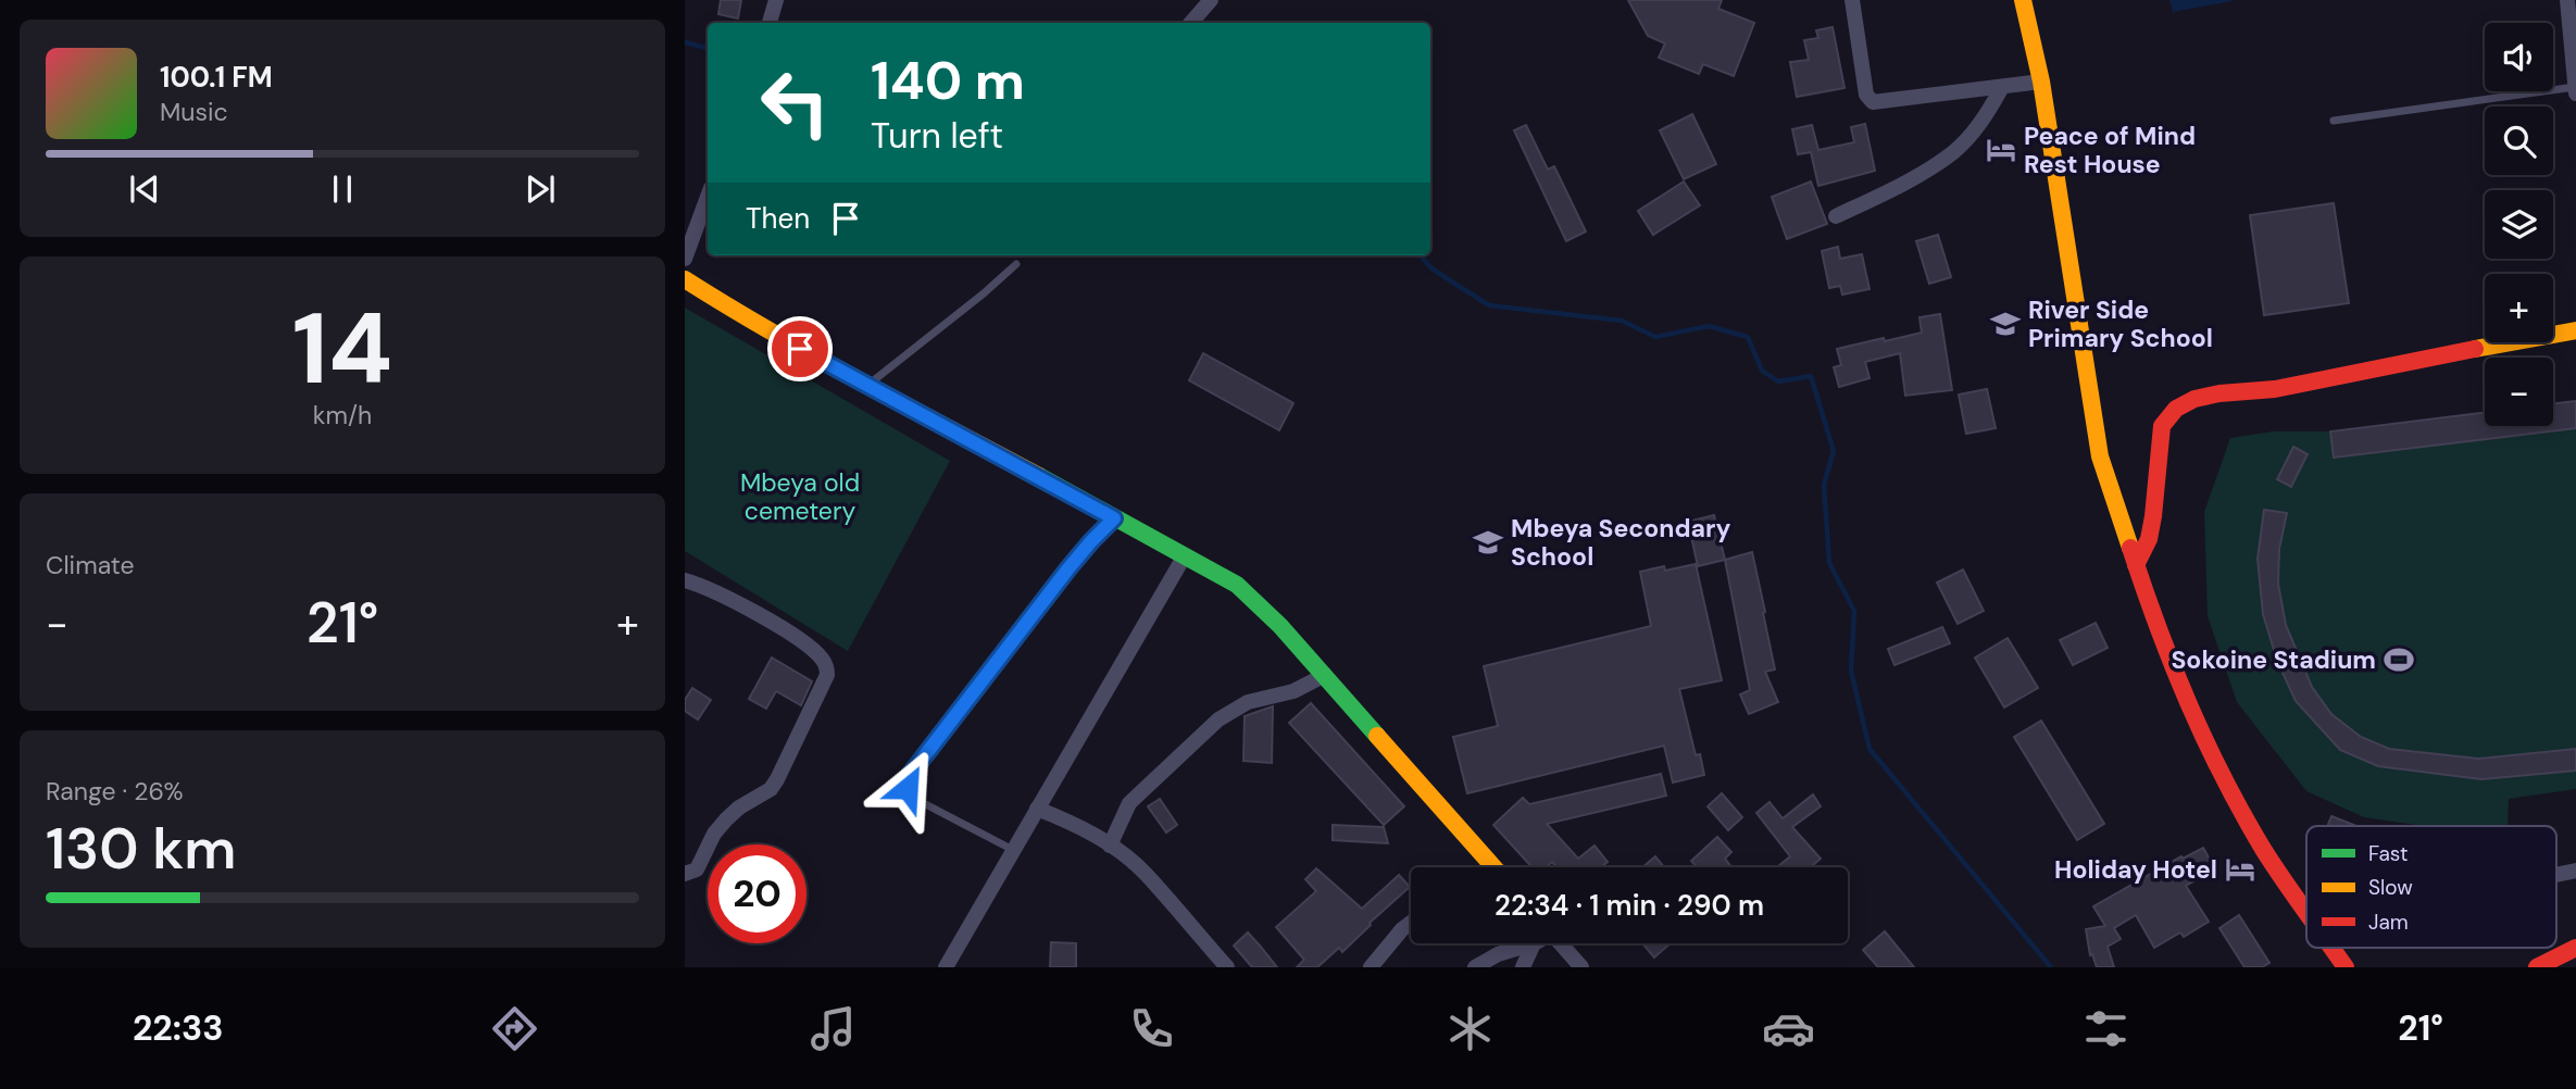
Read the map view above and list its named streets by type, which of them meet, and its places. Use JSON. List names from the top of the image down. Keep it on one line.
{"parks":["Mbeya old cemetery"],"places":{"hotel":["Peace of Mind Rest House","Holiday Hotel"],"school or university":["River Side Primary School","Mbeya Secondary School"],"sports":["Sokoine Stadium"]},"legend":["Fast","Slow","Jam"],"page":{"map_buttons":["+","−"],"turn":["140 m","Turn left"],"song":["100.1 FM","Music"],"then":"Then","tile":[["14","km/h"],"Climate",["Range · 26%","130 km"]],"heat":["−","21°","+"],"limit":"20","trip":"22:34 · 1 min · 290 m","tabs":["22:33","21°"]}}
